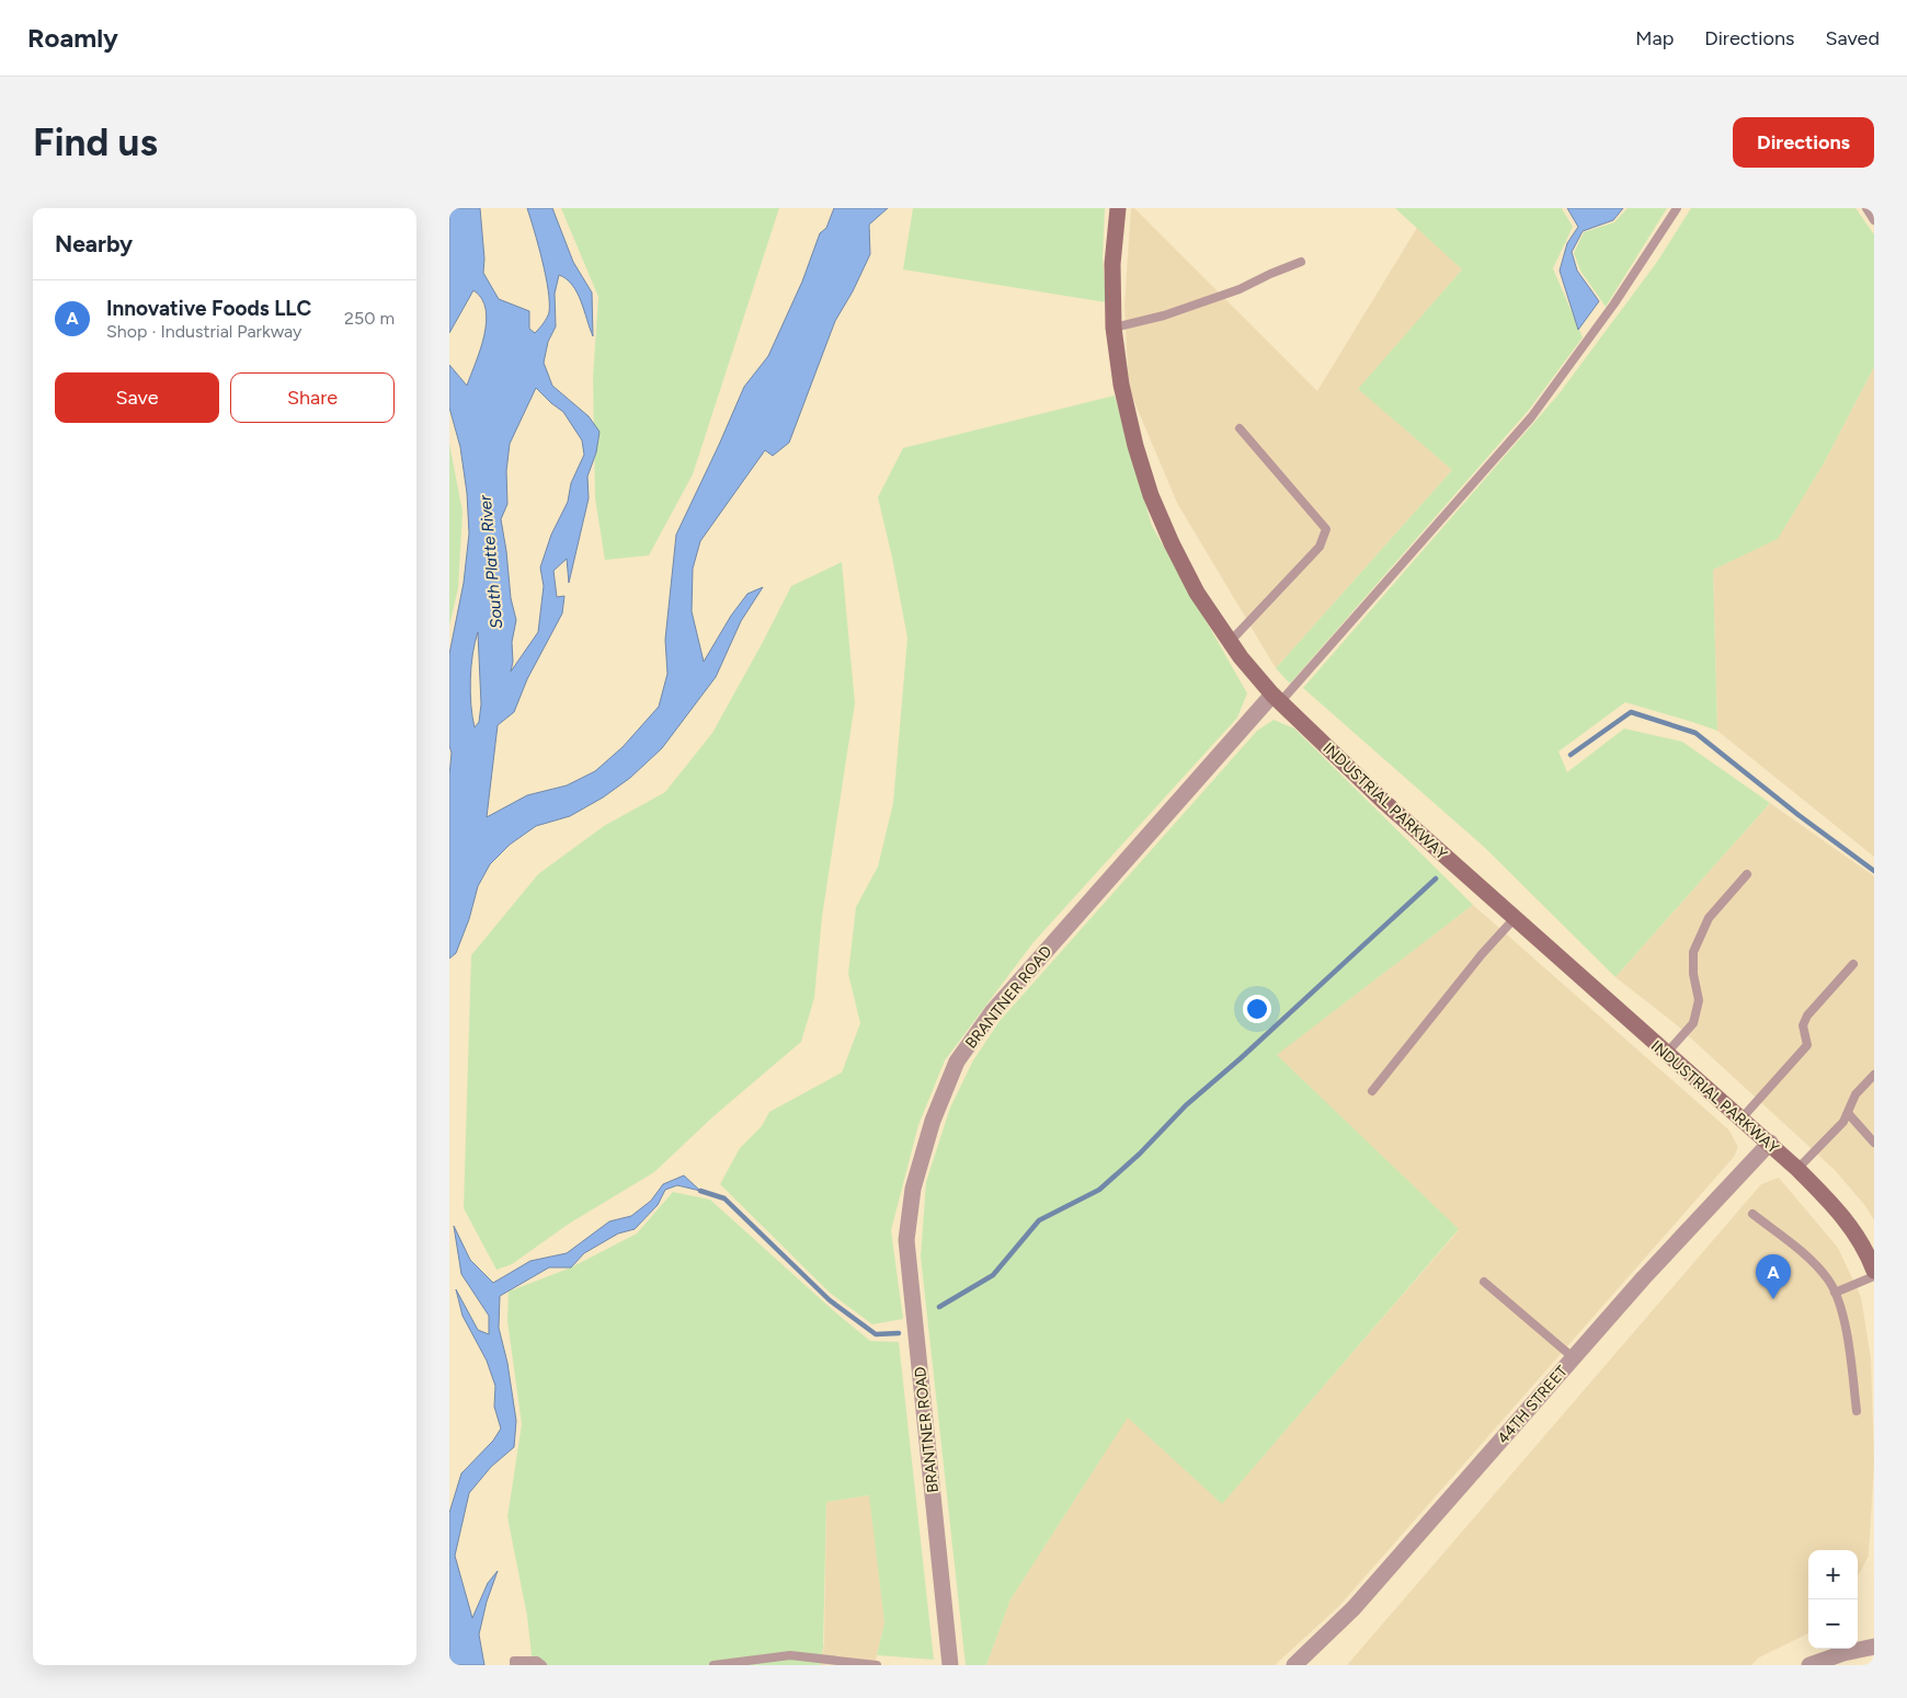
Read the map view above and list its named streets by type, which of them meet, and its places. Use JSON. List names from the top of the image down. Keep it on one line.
{"streets":{"street":["INDUSTRIAL PARKWAY","BRANTNER ROAD","44TH STREET"]},"crossings":[["INDUSTRIAL PARKWAY","BRANTNER ROAD"],["INDUSTRIAL PARKWAY","44TH STREET"]],"water":["South Platte River"],"page":{"header":"Roamly","nav":["Map","Directions","Saved"],"buttons":["Directions",["Save","Share"]],"title":"Find us","heading":"Nearby","list":[{"mark":"A","name":"Innovative Foods LLC","note":"Shop · Industrial Parkway","value":"250 m"}],"pins":"A","map_buttons":["+","−"]}}
